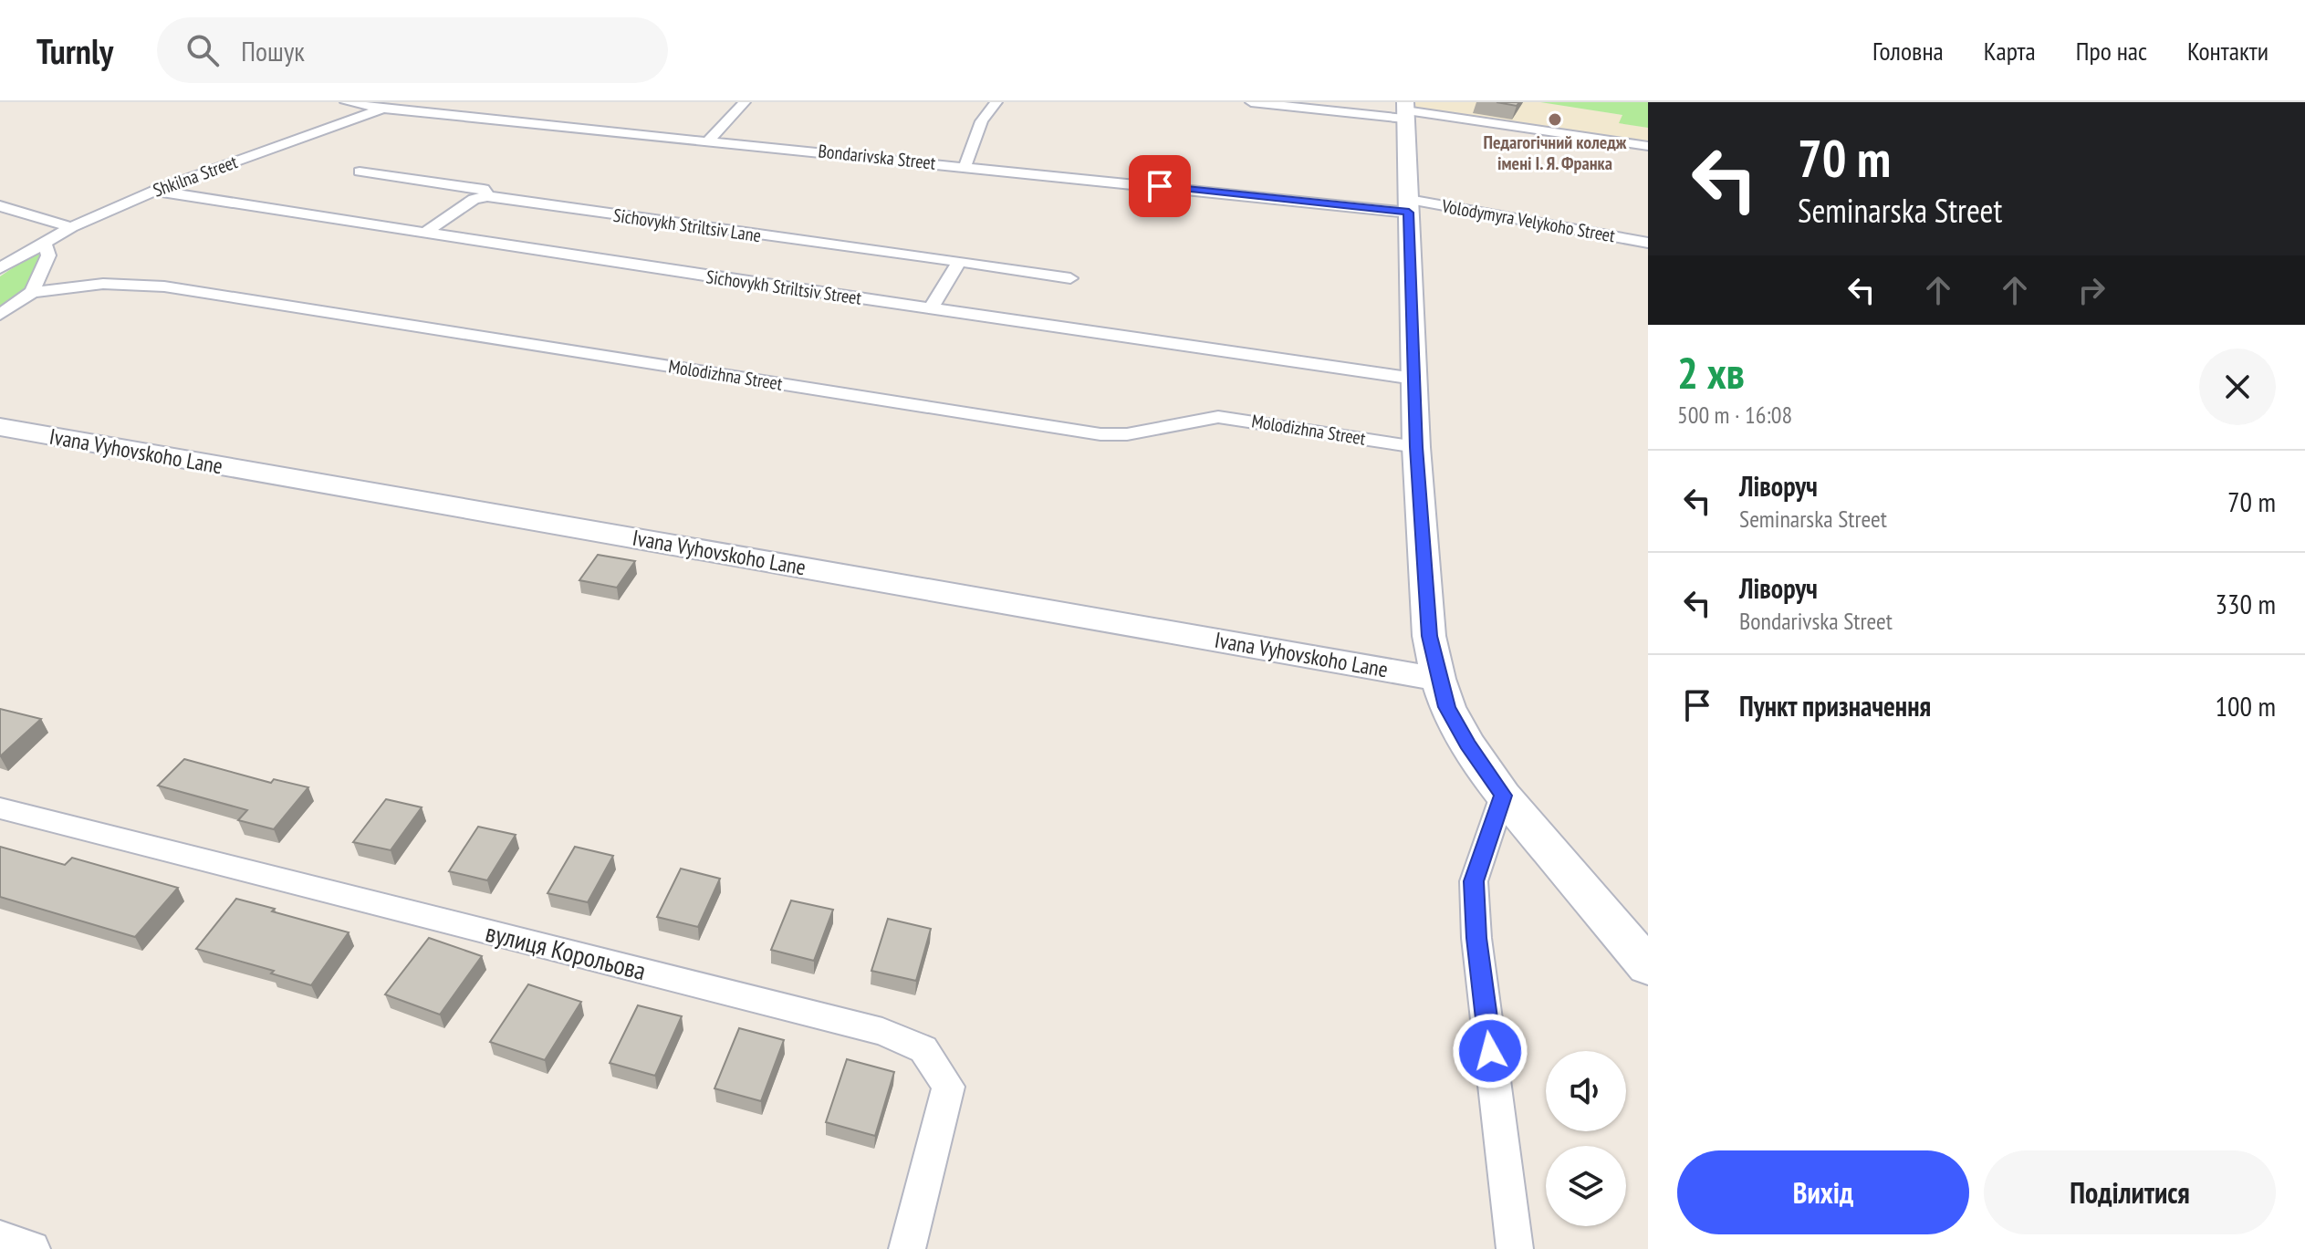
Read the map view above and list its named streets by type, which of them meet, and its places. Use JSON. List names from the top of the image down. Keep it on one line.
{"streets":{"street":["Bondarivska Street","Shkilna Street","Volodymyra Velykoho Street","Sichovykh Striltsiv Lane","Sichovykh Striltsiv Street","Molodizhna Street","Ivana Vyhovskoho Lane","вулиця Корольова"]},"crossings":[["Bondarivska Street","Shkilna Street"],["Bondarivska Street","Volodymyra Velykoho Street"],["Shkilna Street","Sichovykh Striltsiv Street"]],"places":["Педагогічний коледж імені І. Я. Франка"],"page":{"header":"Turnly","search":"Пошук","nav":["Головна","Карта","Про нас","Контакти"],"turn":["70 m","Seminarska Street"],"heading":["2 хв","500 m · 16:08"],"list":[{"name":"Ліворуч","note":"Seminarska Street","value":"70 m"},{"name":"Ліворуч","note":"Bondarivska Street","value":"330 m"},{"name":"Пункт призначення","value":"100 m"}],"buttons":["Вихід","Поділитися"]}}
